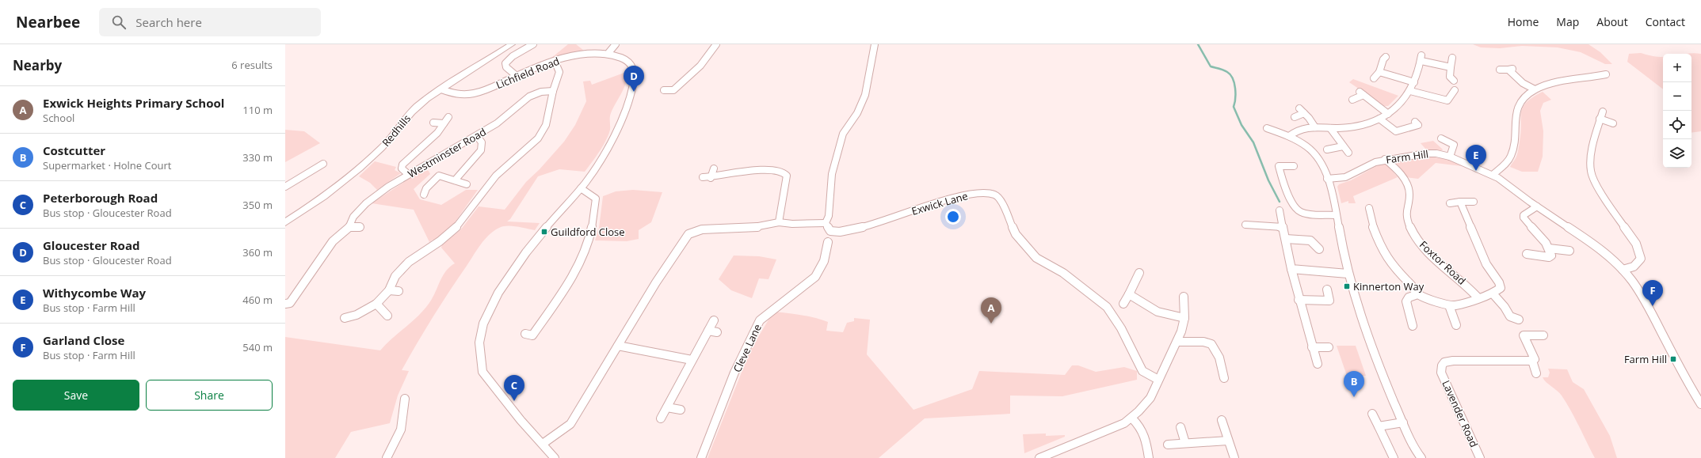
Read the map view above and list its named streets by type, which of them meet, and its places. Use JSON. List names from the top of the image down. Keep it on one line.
{"streets":{"street":["Lichfield Road","Redhills","Westminster Road","Farm Hill","Exwick Lane","Foxtor Road","Cleve Lane","Lavender Road"]},"crossings":[["Lichfield Road","Redhills"],["Farm Hill","Foxtor Road"]],"places":{"transit":["Guildford Close","Kinnerton Way","Farm Hill"]},"page":{"header":"Nearbee","search":"Search here","nav":["Home","Map","About","Contact"],"heading":["Nearby","6 results"],"map_buttons":["+","−"],"pins":["D","E","F","A","B","C"],"list":[{"mark":"A","name":"Exwick Heights Primary School","note":"School","value":"110 m"},{"mark":"B","name":"Costcutter","note":"Supermarket · Holne Court","value":"330 m"},{"mark":"C","name":"Peterborough Road","note":"Bus stop · Gloucester Road","value":"350 m"},{"mark":"D","name":"Gloucester Road","note":"Bus stop · Gloucester Road","value":"360 m"},{"mark":"E","name":"Withycombe Way","note":"Bus stop · Farm Hill","value":"460 m"},{"mark":"F","name":"Garland Close","note":"Bus stop · Farm Hill","value":"540 m"}],"buttons":["Save","Share"]}}
